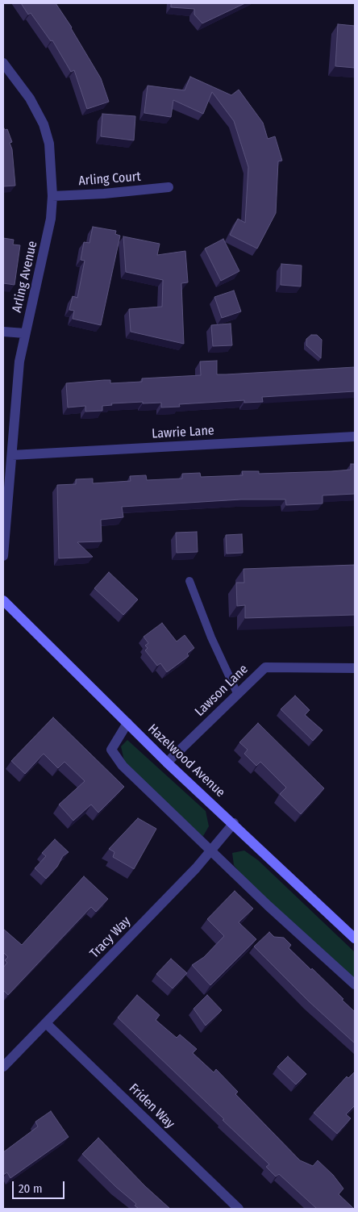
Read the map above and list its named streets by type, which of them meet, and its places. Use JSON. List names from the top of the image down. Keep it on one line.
{"streets":{"street":["Arling Court","Arling Avenue","Lawrie Lane","Lawson Lane","Hazelwood Avenue","Tracy Way","Friden Way"]},"crossings":[["Arling Court","Arling Avenue"],["Arling Avenue","Lawrie Lane"],["Lawson Lane","Hazelwood Avenue"],["Hazelwood Avenue","Tracy Way"],["Tracy Way","Friden Way"]],"scale_bar":"20 m"}
